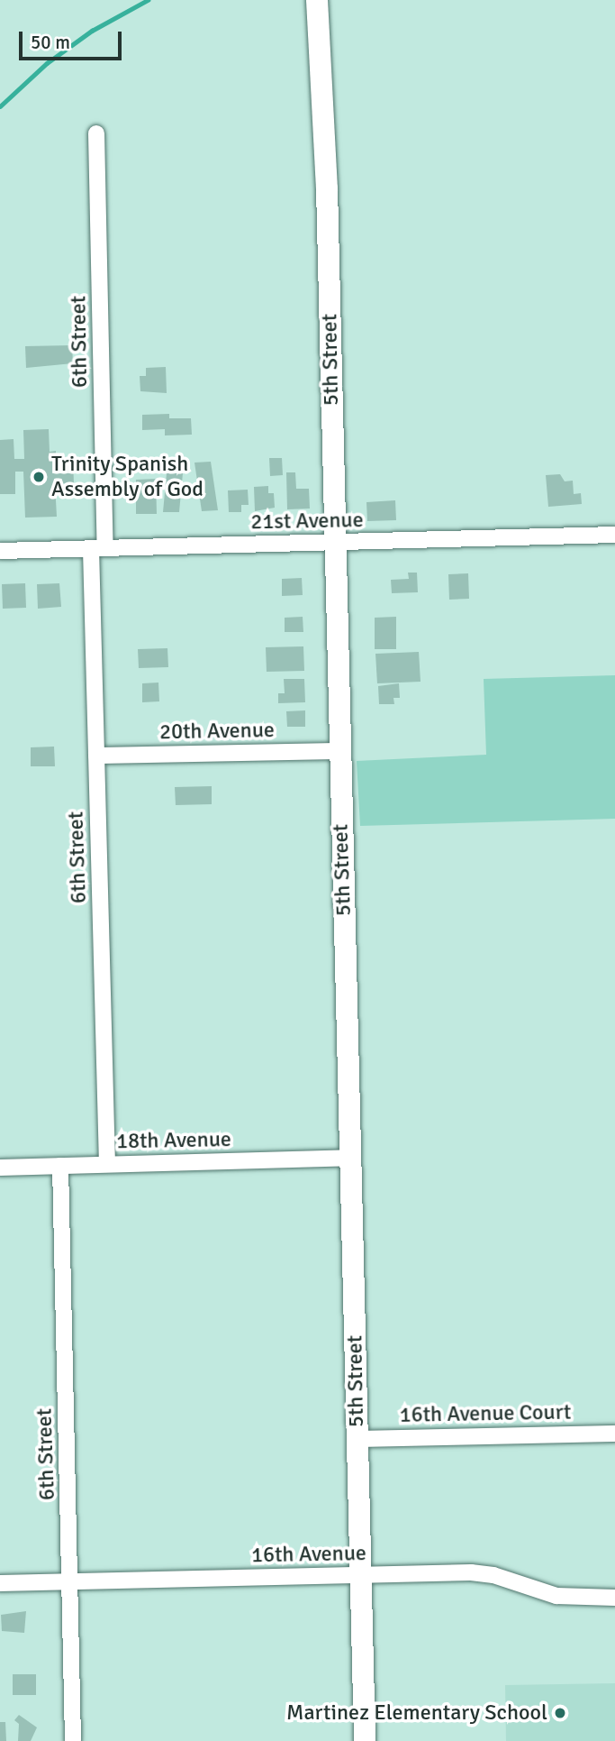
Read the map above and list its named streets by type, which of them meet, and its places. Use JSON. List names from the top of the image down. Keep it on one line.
{"streets":{"main road":["5th Street"],"street":["6th Street","21st Avenue","20th Avenue","18th Avenue","16th Avenue Court","16th Avenue"]},"crossings":[["6th Street","21st Avenue"],["6th Street","20th Avenue"],["6th Street","18th Avenue"],["6th Street","16th Avenue"],["5th Street","21st Avenue"],["5th Street","20th Avenue"],["5th Street","18th Avenue"],["5th Street","16th Avenue Court"],["5th Street","16th Avenue"]],"places":["Trinity Spanish Assembly of God","Martinez Elementary School"],"scale_bar":"50 m"}
